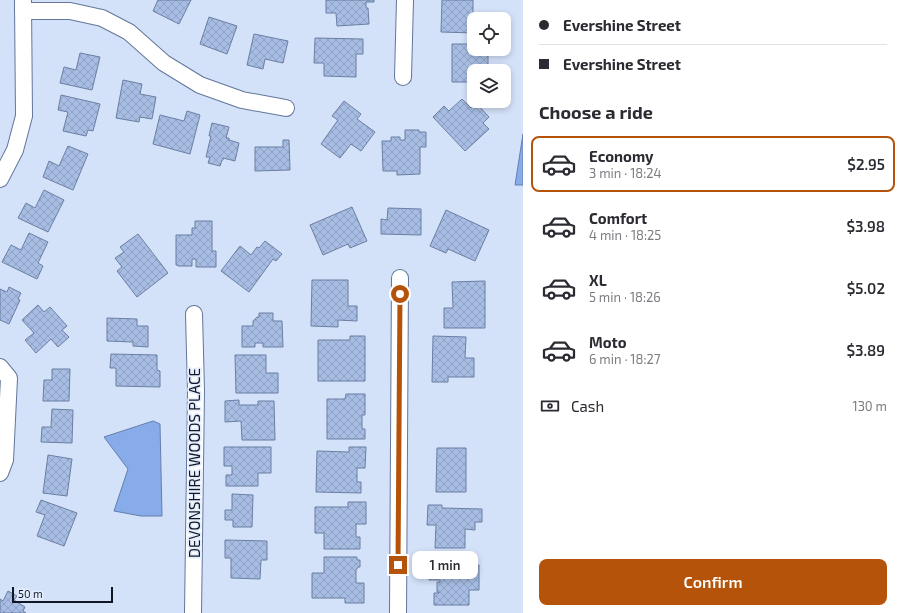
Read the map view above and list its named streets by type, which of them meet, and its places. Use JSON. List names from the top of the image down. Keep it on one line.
{"streets":{"street":["DEVONSHIRE WOODS PLACE"]},"scale_bar":"50 m","page":{"banner":["Evershine Street","Evershine Street"],"heading":"Choose a ride","list":[{"name":"Economy","note":"3 min · 18:24","value":"$2.95"},{"name":"Comfort","note":"4 min · 18:25","value":"$3.98"},{"name":"XL","note":"5 min · 18:26","value":"$5.02"},{"name":"Moto","note":"6 min · 18:27","value":"$3.89"}],"pay":["Cash","130 m"],"bubble":"1 min","buttons":"Confirm","scale":"50 m"}}
